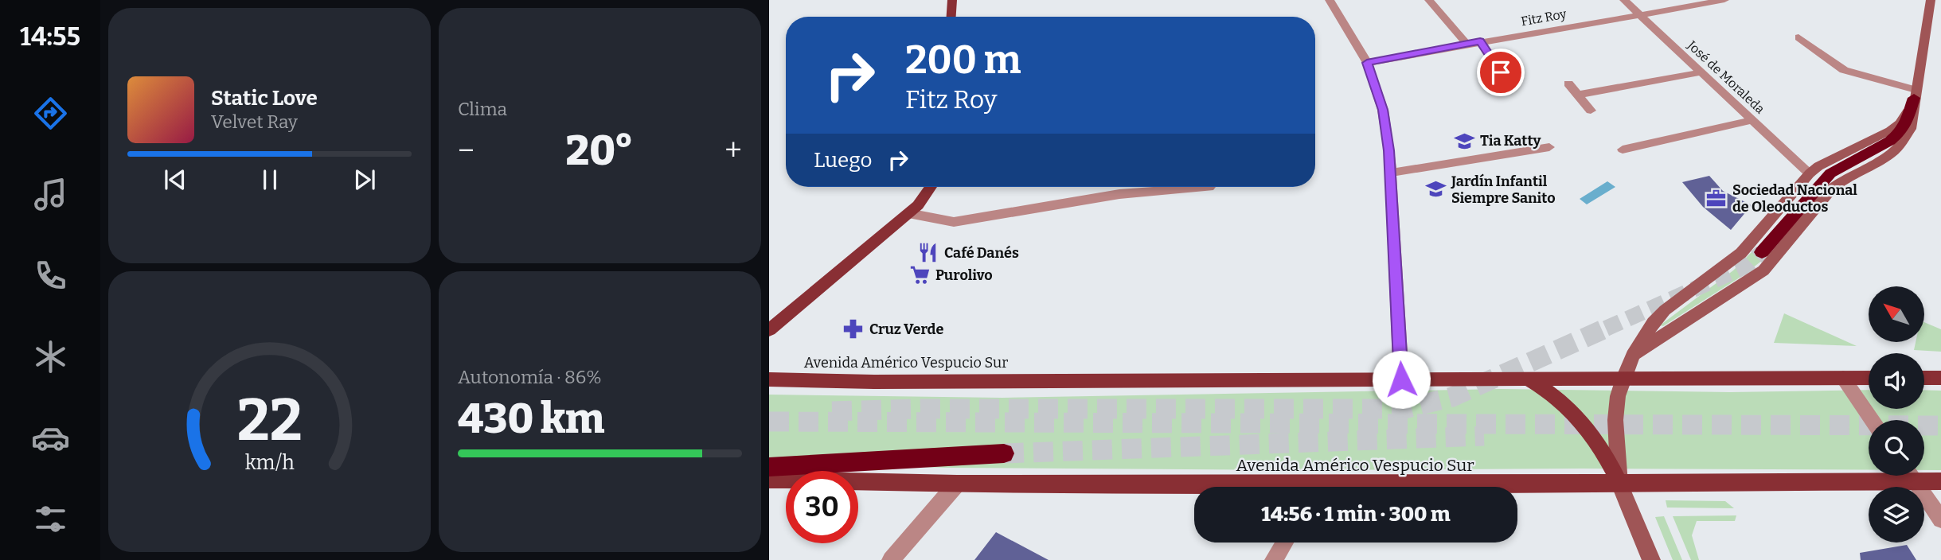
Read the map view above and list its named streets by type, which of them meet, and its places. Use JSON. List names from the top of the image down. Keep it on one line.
{"streets":{"main road":["Avenida Américo Vespucio Sur"],"street":["Fitz Roy","José de Moraleda"]},"crossings":[["Fitz Roy","José de Moraleda"]],"places":{"school or university":["Tia Katty","Jardín Infantil Siempre Sanito"],"office":["Sociedad Nacional de Oleoductos"],"restaurant":["Café Danés"],"supermarket":["Purolivo"],"pharmacy":["Cruz Verde"]},"north":"top left","page":{"tabs":"14:55","tile":["Clima",["Autonomía · 86%","430 km"]],"turn":["200 m","Fitz Roy"],"song":["Static Love","Velvet Ray"],"heat":["−","20°","+"],"then":"Luego","limit":"30","trip":"14:56 · 1 min · 300 m","gauge":["22","km/h"]}}
